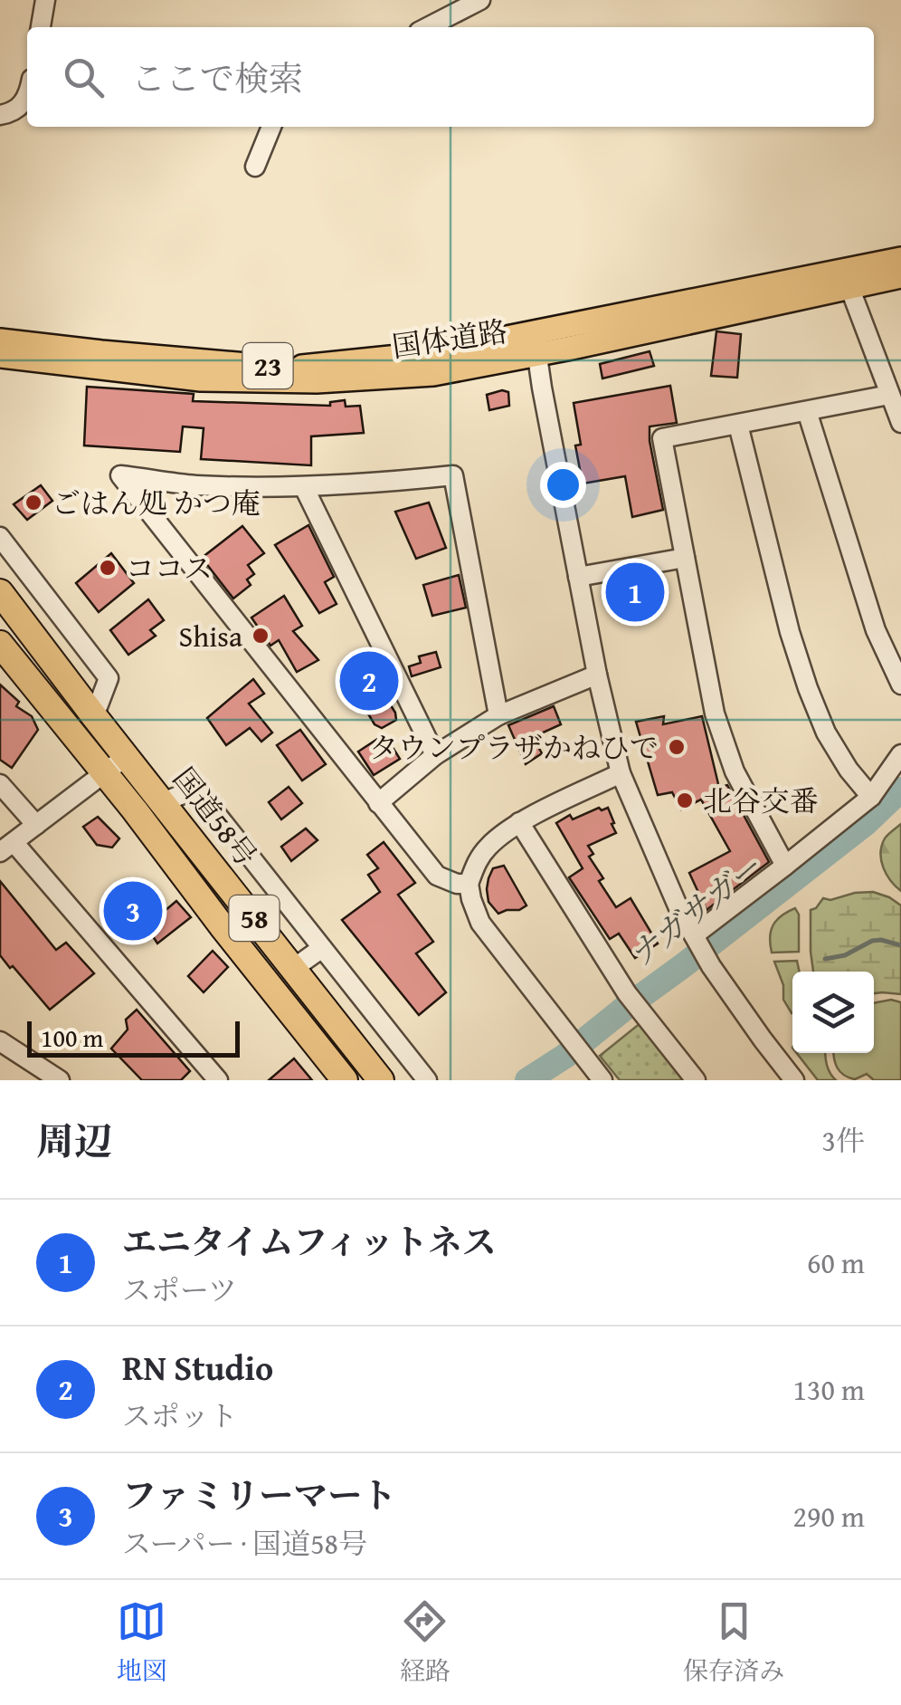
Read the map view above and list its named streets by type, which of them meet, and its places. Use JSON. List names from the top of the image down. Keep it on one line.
{"streets":{"highway":["国道58号","58"],"main road":["国体道路","23"]},"water":["ナガサガー"],"places":["ごはん処 かつ庵","ココス","Shisa","タウンプラザかねひで","北谷交番"],"scale_bar":"100 m","page":{"search":"ここで検索","pins":["1","2","3"],"scale":"100 m","heading":["周辺","3件"],"list":[{"mark":"1","name":"エニタイムフィットネス","note":"スポーツ","value":"60 m"},{"mark":"2","name":"RN Studio","note":"スポット","value":"130 m"},{"mark":"3","name":"ファミリーマート","note":"スーパー · 国道58号","value":"290 m"}],"nav":["地図","経路","保存済み"]}}
